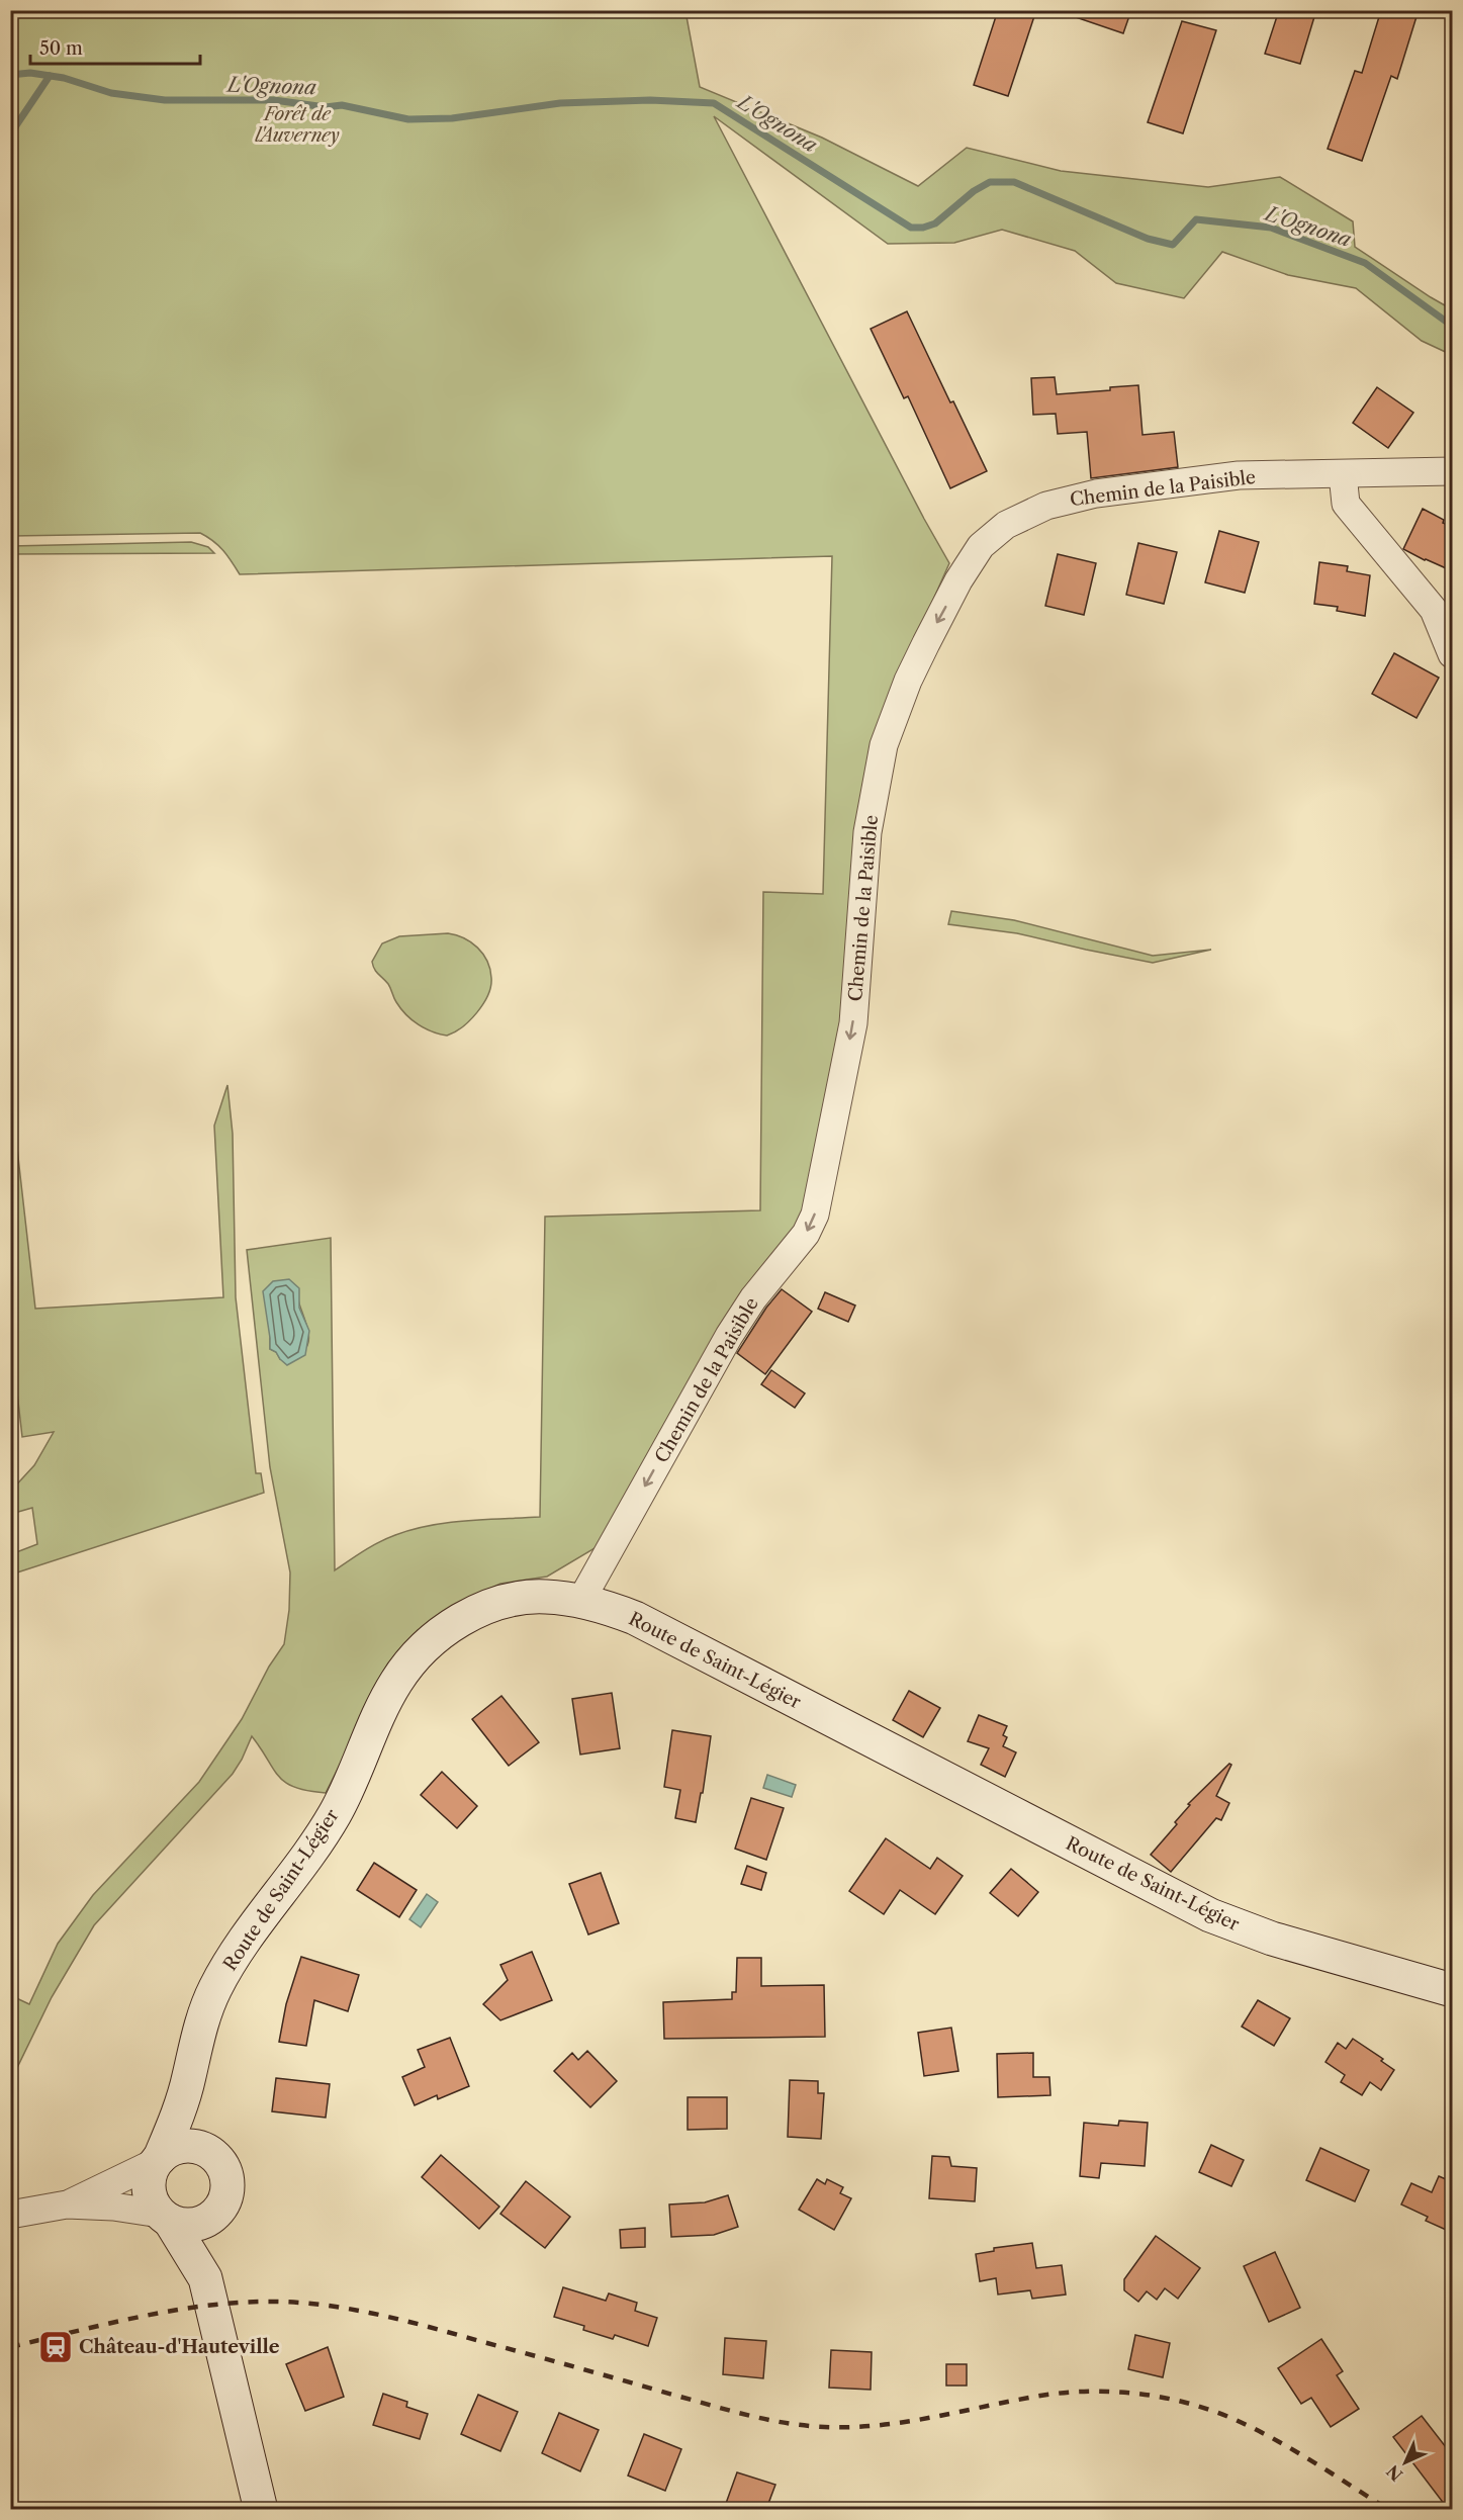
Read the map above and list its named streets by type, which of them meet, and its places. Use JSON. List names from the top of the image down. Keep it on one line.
{"streets":{"main road":["Route de Saint-Légier"],"street":["Chemin de la Paisible"]},"crossings":[["Chemin de la Paisible","Route de Saint-Légier"]],"one_way":["Chemin de la Paisible"],"water":["L'Ognona"],"parks":["Forêt de l'Auverney"],"places":{"station":["Château-d'Hauteville"]},"scale_bar":"50 m","north":"bottom left"}
